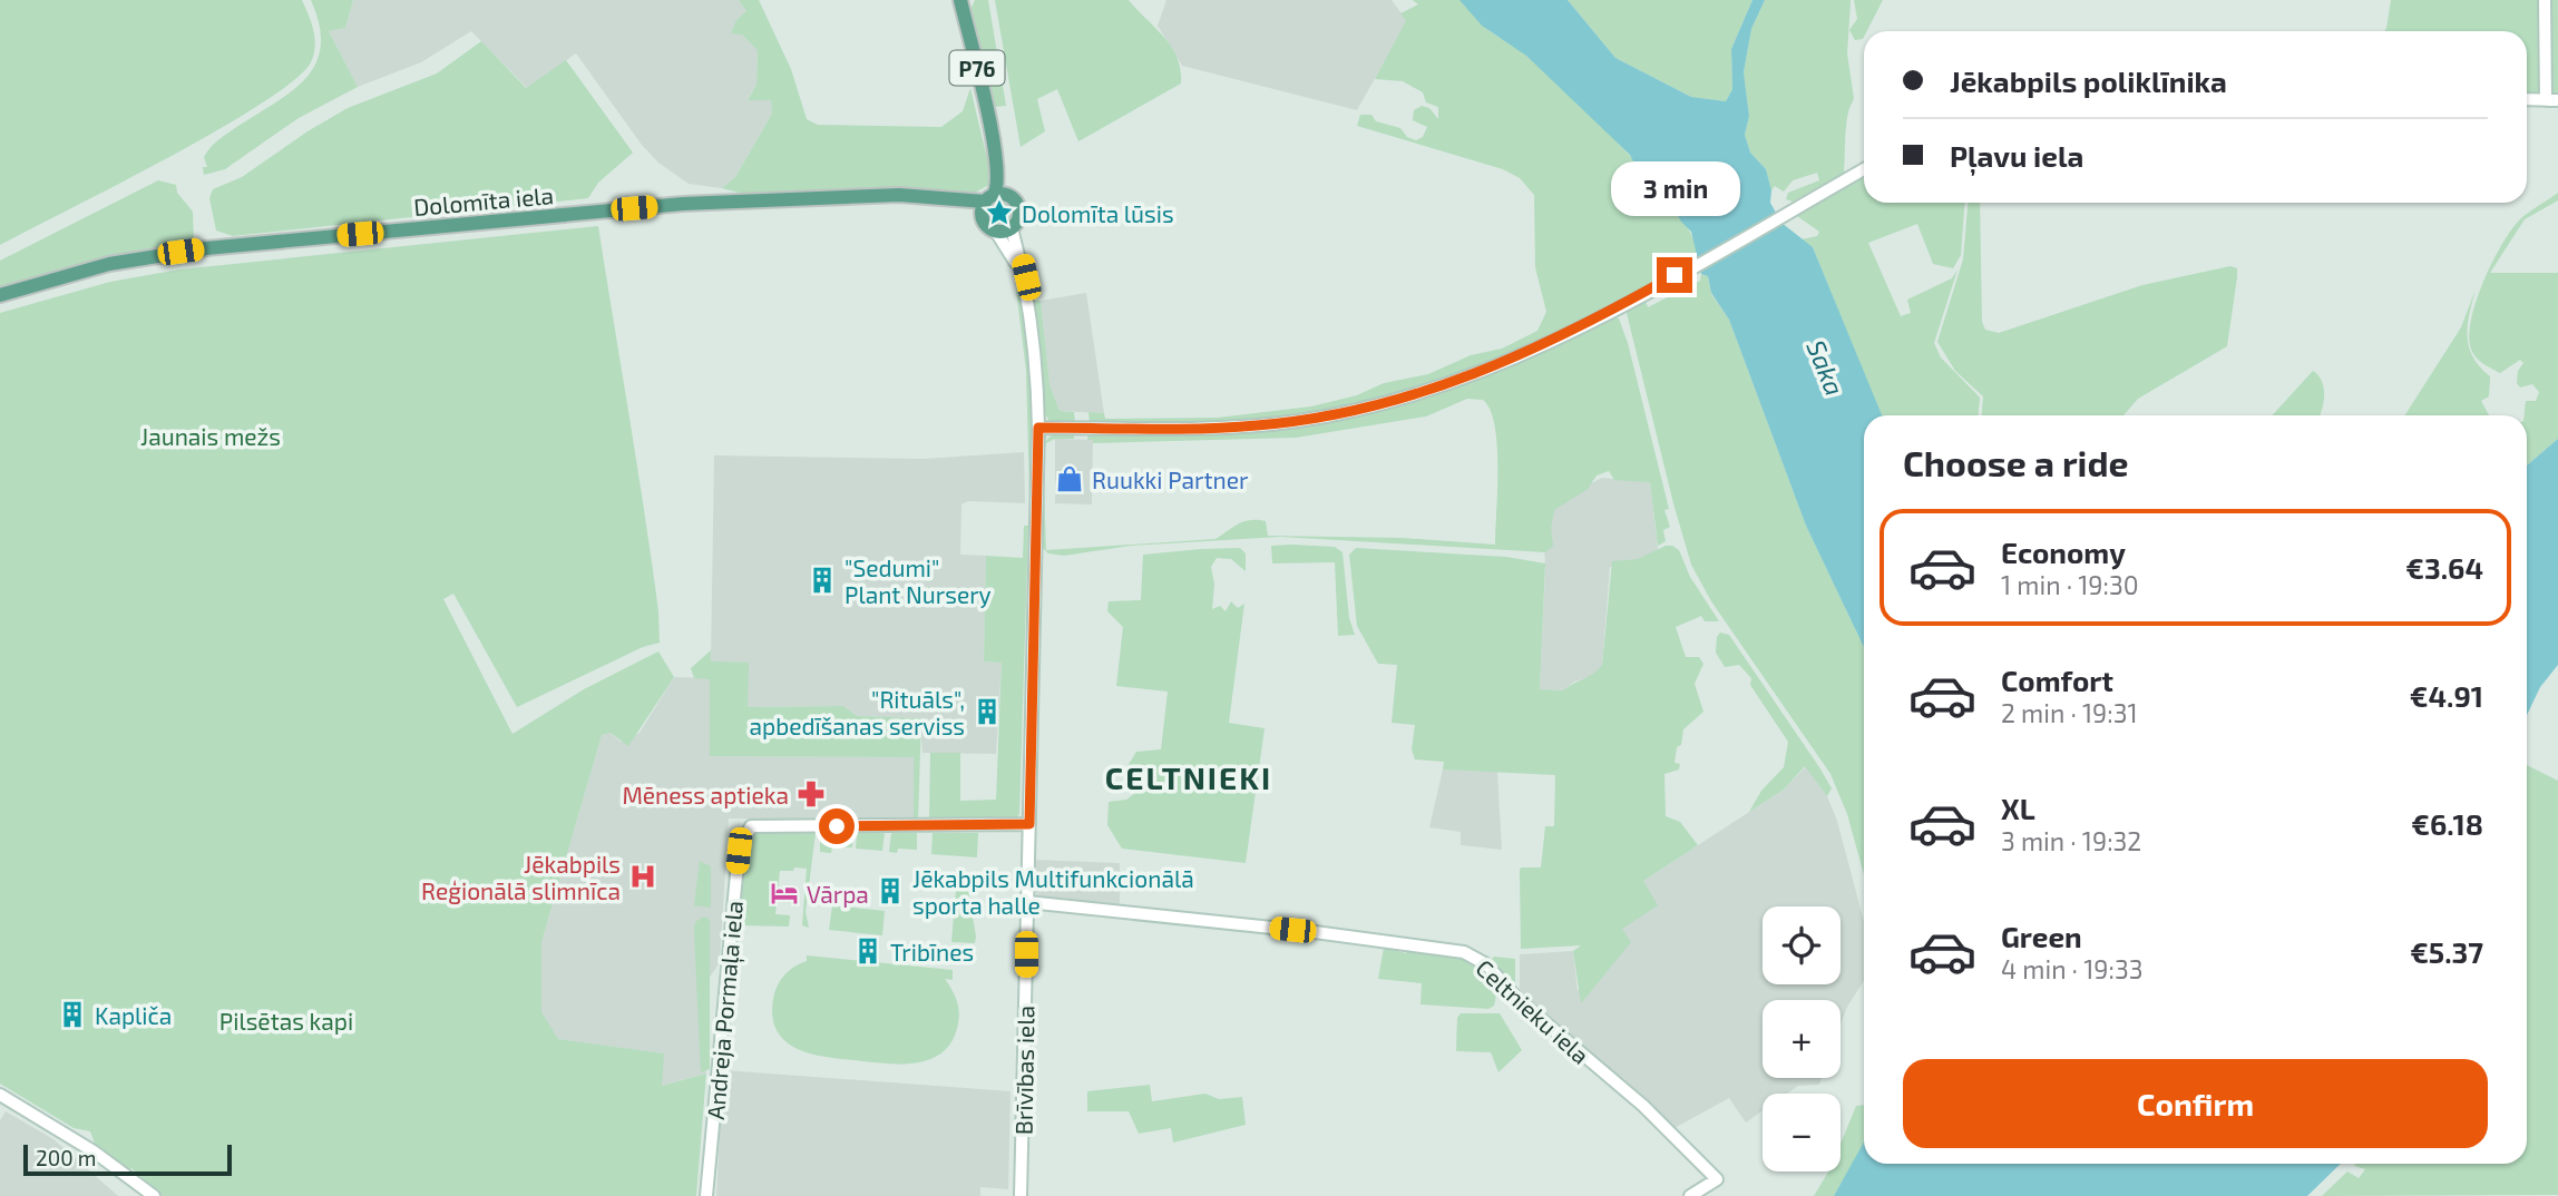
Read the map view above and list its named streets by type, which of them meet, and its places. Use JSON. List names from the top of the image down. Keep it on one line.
{"streets":{"main road":["P76","Dolomīta iela"],"street":["Andreja Pormaļa iela","Celtnieku iela","Brīvības iela"]},"crossings":[["P76","Dolomīta iela"],["P76","Brīvības iela"],["Dolomīta iela","Brīvības iela"],["Andreja Pormaļa iela","Brīvības iela"],["Celtnieku iela","Brīvības iela"]],"districts":["CELTNIEKI"],"water":["Saka"],"parks":["Jaunais mežs","Pilsētas kapi"],"places":{"place":["Dolomīta lūsis"],"shop":["Ruukki Partner"],"building":["\"Sedumi\" Plant Nursery","\"Rituāls\", apbedīšanas serviss","Jēkabpils Multifunkcionālā sporta halle","Tribīnes","Kapliča"],"pharmacy":["Mēness aptieka"],"hospital":["Jēkabpils Reģionālā slimnīca"],"hotel":["Vārpa"]},"scale_bar":"200 m","page":{"banner":["Jēkabpils poliklīnika","Pļavu iela"],"bubble":"3 min","heading":"Choose a ride","list":[{"name":"Economy","note":"1 min · 19:30","value":"€3.64"},{"name":"Comfort","note":"2 min · 19:31","value":"€4.91"},{"name":"XL","note":"3 min · 19:32","value":"€6.18"},{"name":"Green","note":"4 min · 19:33","value":"€5.37"}],"map_buttons":["+","−"],"buttons":"Confirm","scale":"200 m"}}
